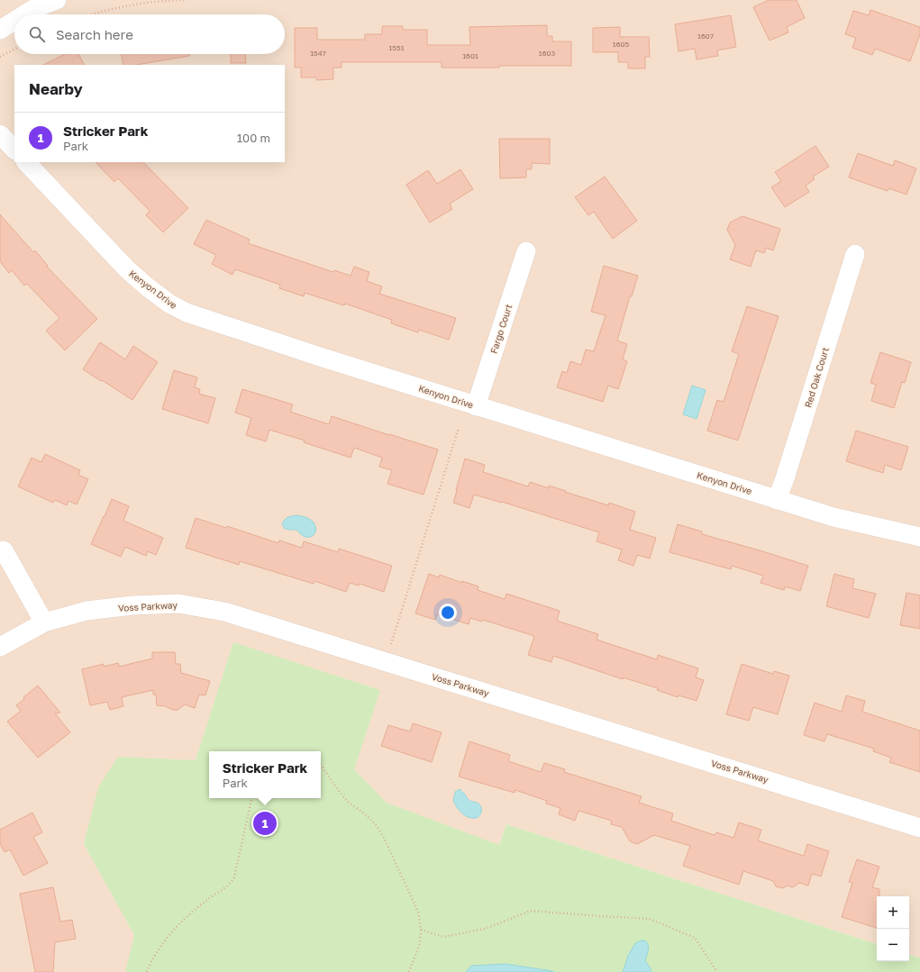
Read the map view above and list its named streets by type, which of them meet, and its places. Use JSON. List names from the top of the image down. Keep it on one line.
{"streets":{"street":["Kenyon Drive","Fargo Court","Red Oak Court","Voss Parkway"]},"crossings":[["Kenyon Drive","Fargo Court"],["Kenyon Drive","Red Oak Court"]],"house_numbers":["1607","1605","1551","1547","1603","1601"],"page":{"search":"Search here","heading":"Nearby","list":[{"mark":"1","name":"Stricker Park","note":"Park","value":"100 m"}],"popup":["Stricker Park","Park"],"pins":"1","map_buttons":["+","−"]}}
